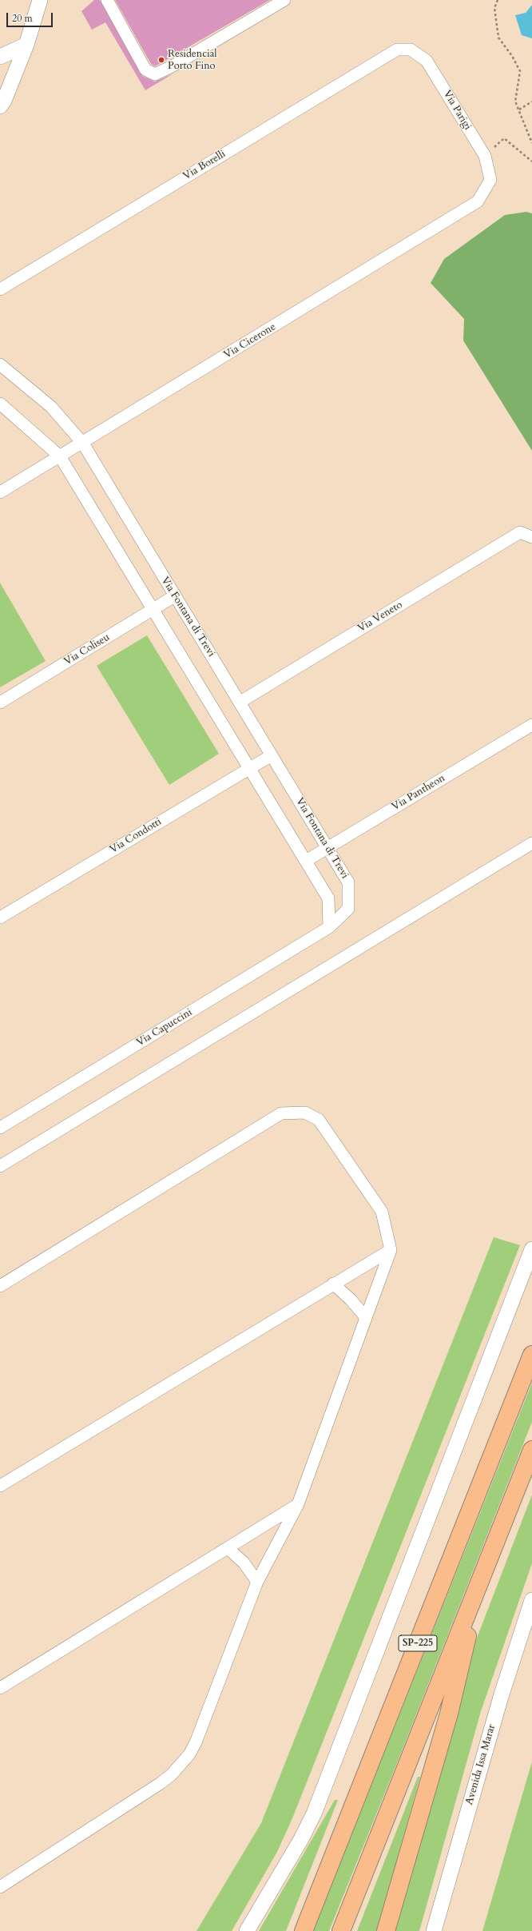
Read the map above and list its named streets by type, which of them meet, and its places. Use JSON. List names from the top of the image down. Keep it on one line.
{"streets":{"highway":["SP-225"],"street":["Via Parigi","Via Borelli","Via Cicerone","Via Fontana di Trevi","Via Veneto","Via Coliseu","Via Pantheon","Via Condotti","Via Capuccini","Avenida Issa Marar"]},"crossings":[["Via Parigi","Via Borelli"],["Via Parigi","Via Cicerone"],["Via Cicerone","Via Fontana di Trevi"],["Via Fontana di Trevi","Via Veneto"],["Via Fontana di Trevi","Via Coliseu"],["Via Fontana di Trevi","Via Pantheon"],["Via Fontana di Trevi","Via Condotti"],["Via Fontana di Trevi","Via Capuccini"]],"places":["Residencial Porto Fino"],"scale_bar":"20 m"}
